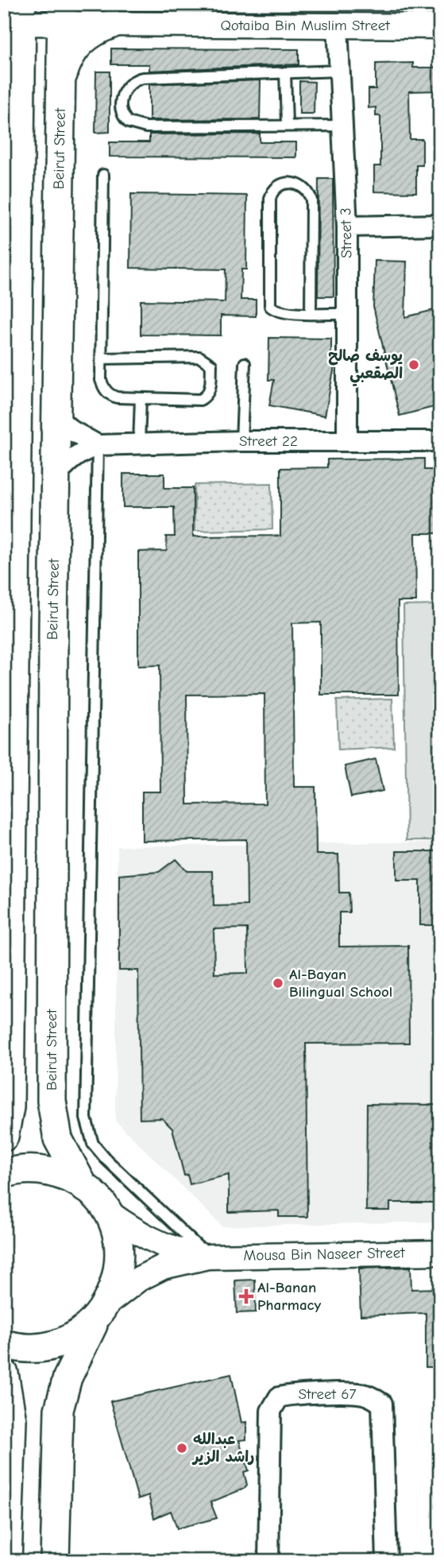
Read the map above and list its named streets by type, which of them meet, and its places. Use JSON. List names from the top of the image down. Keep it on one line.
{"streets":{"main road":["Beirut Street"],"street":["Qotaiba Bin Muslim Street","Street 3","Street 22","Mousa Bin Naseer Street","Street 67"]},"crossings":[["Qotaiba Bin Muslim Street","Beirut Street"],["Qotaiba Bin Muslim Street","Street 3"],["Beirut Street","Street 22"],["Street 3","Street 22"]],"places":{"other":["يوسف صالح الصقعبي","Al-Bayan Bilingual School","عبدالله راشد الزير"],"health":["Al-Banan Pharmacy"]}}
